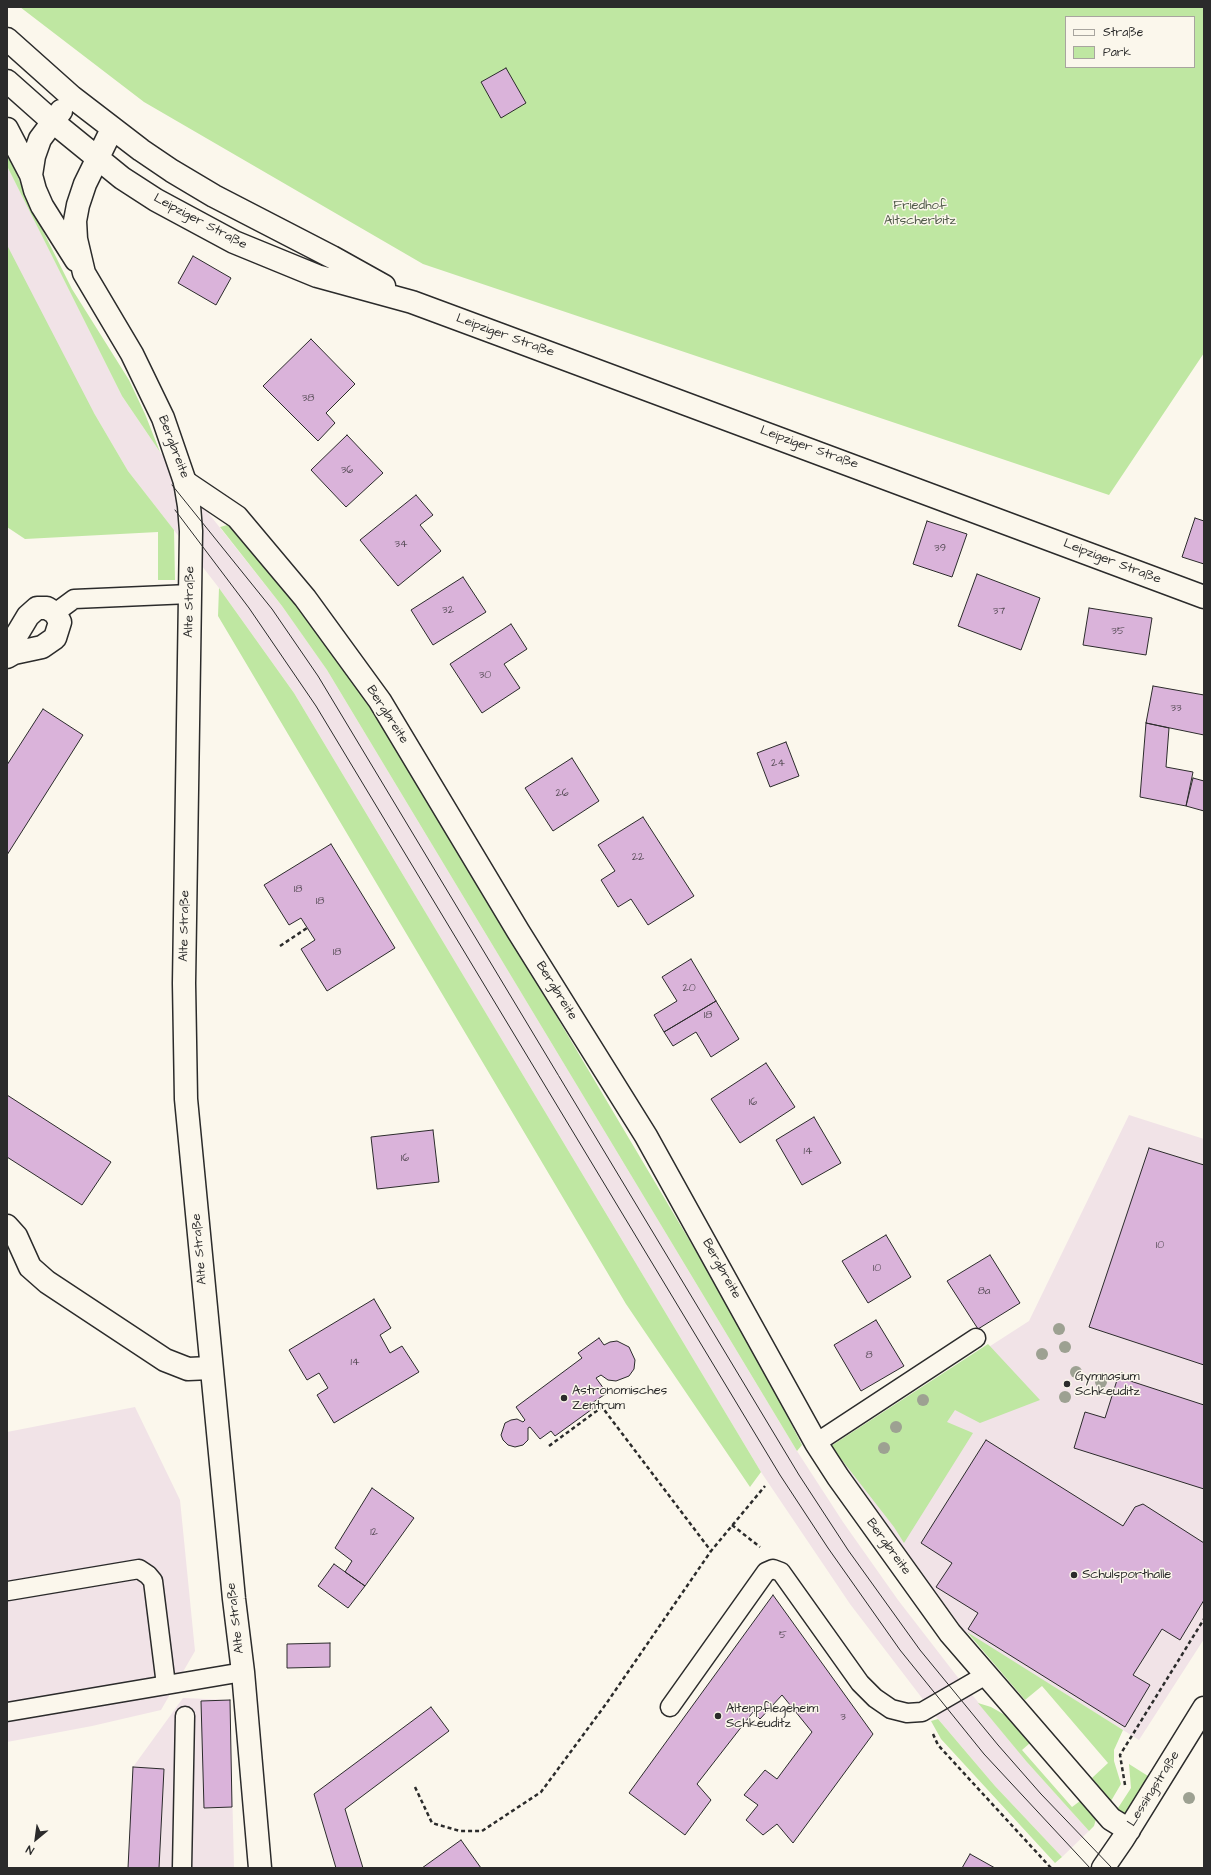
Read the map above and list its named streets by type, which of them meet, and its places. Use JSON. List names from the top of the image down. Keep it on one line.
{"streets":{"street":["Leipziger Straße","Bergbreite","Alte Straße","Lessingstraße"]},"crossings":[["Leipziger Straße","Bergbreite"],["Bergbreite","Alte Straße"],["Bergbreite","Lessingstraße"]],"parks":["Friedhof Altscherbitz"],"places":["Gymnasium Schkeuditz","Astronomisches Zentrum","Schulsporthalle","Altenpflegeheim Schkeuditz"],"house_numbers":["38","36","34","39","32","37","35","30","33","24","26","22","18","18","18","20","18","16","14","16","10","10","8a","8","14","12","5","3"],"legend":["Straße","Park"],"north":"bottom left"}
